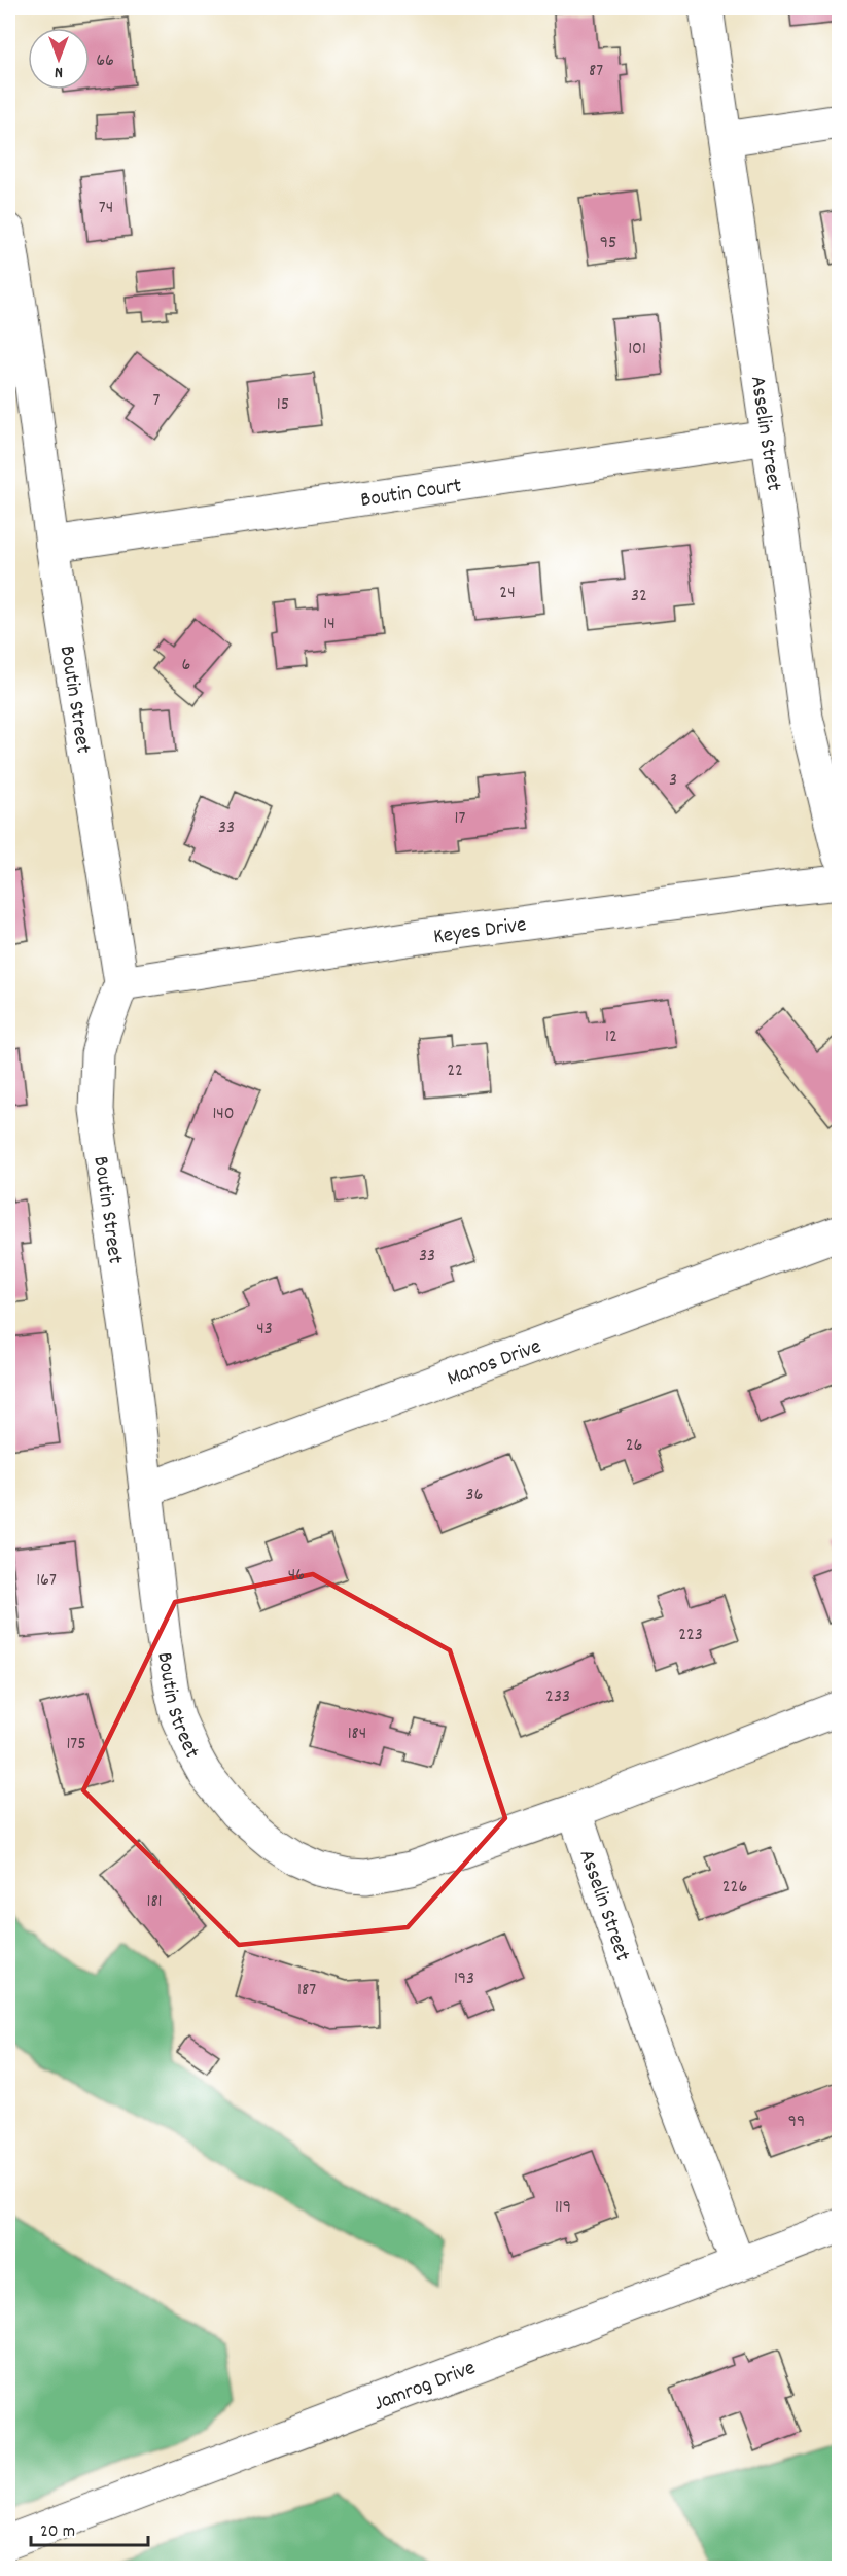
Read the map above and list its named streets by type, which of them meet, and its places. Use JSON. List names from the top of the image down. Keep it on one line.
{"streets":{"street":["Asselin Street","Boutin Court","Boutin Street","Keyes Drive","Manos Drive","Jamrog Drive"]},"crossings":[["Asselin Street","Boutin Court"],["Asselin Street","Boutin Street"],["Asselin Street","Jamrog Drive"],["Boutin Court","Boutin Street"],["Boutin Street","Keyes Drive"],["Boutin Street","Manos Drive"]],"house_numbers":["66","87","74","95","101","7","15","24","32","14","6","3","17","33","12","22","140","33","43","26","36","46","167","223","233","184","175","226","181","193","187","99","119"],"scale_bar":"20 m","north":"bottom"}
